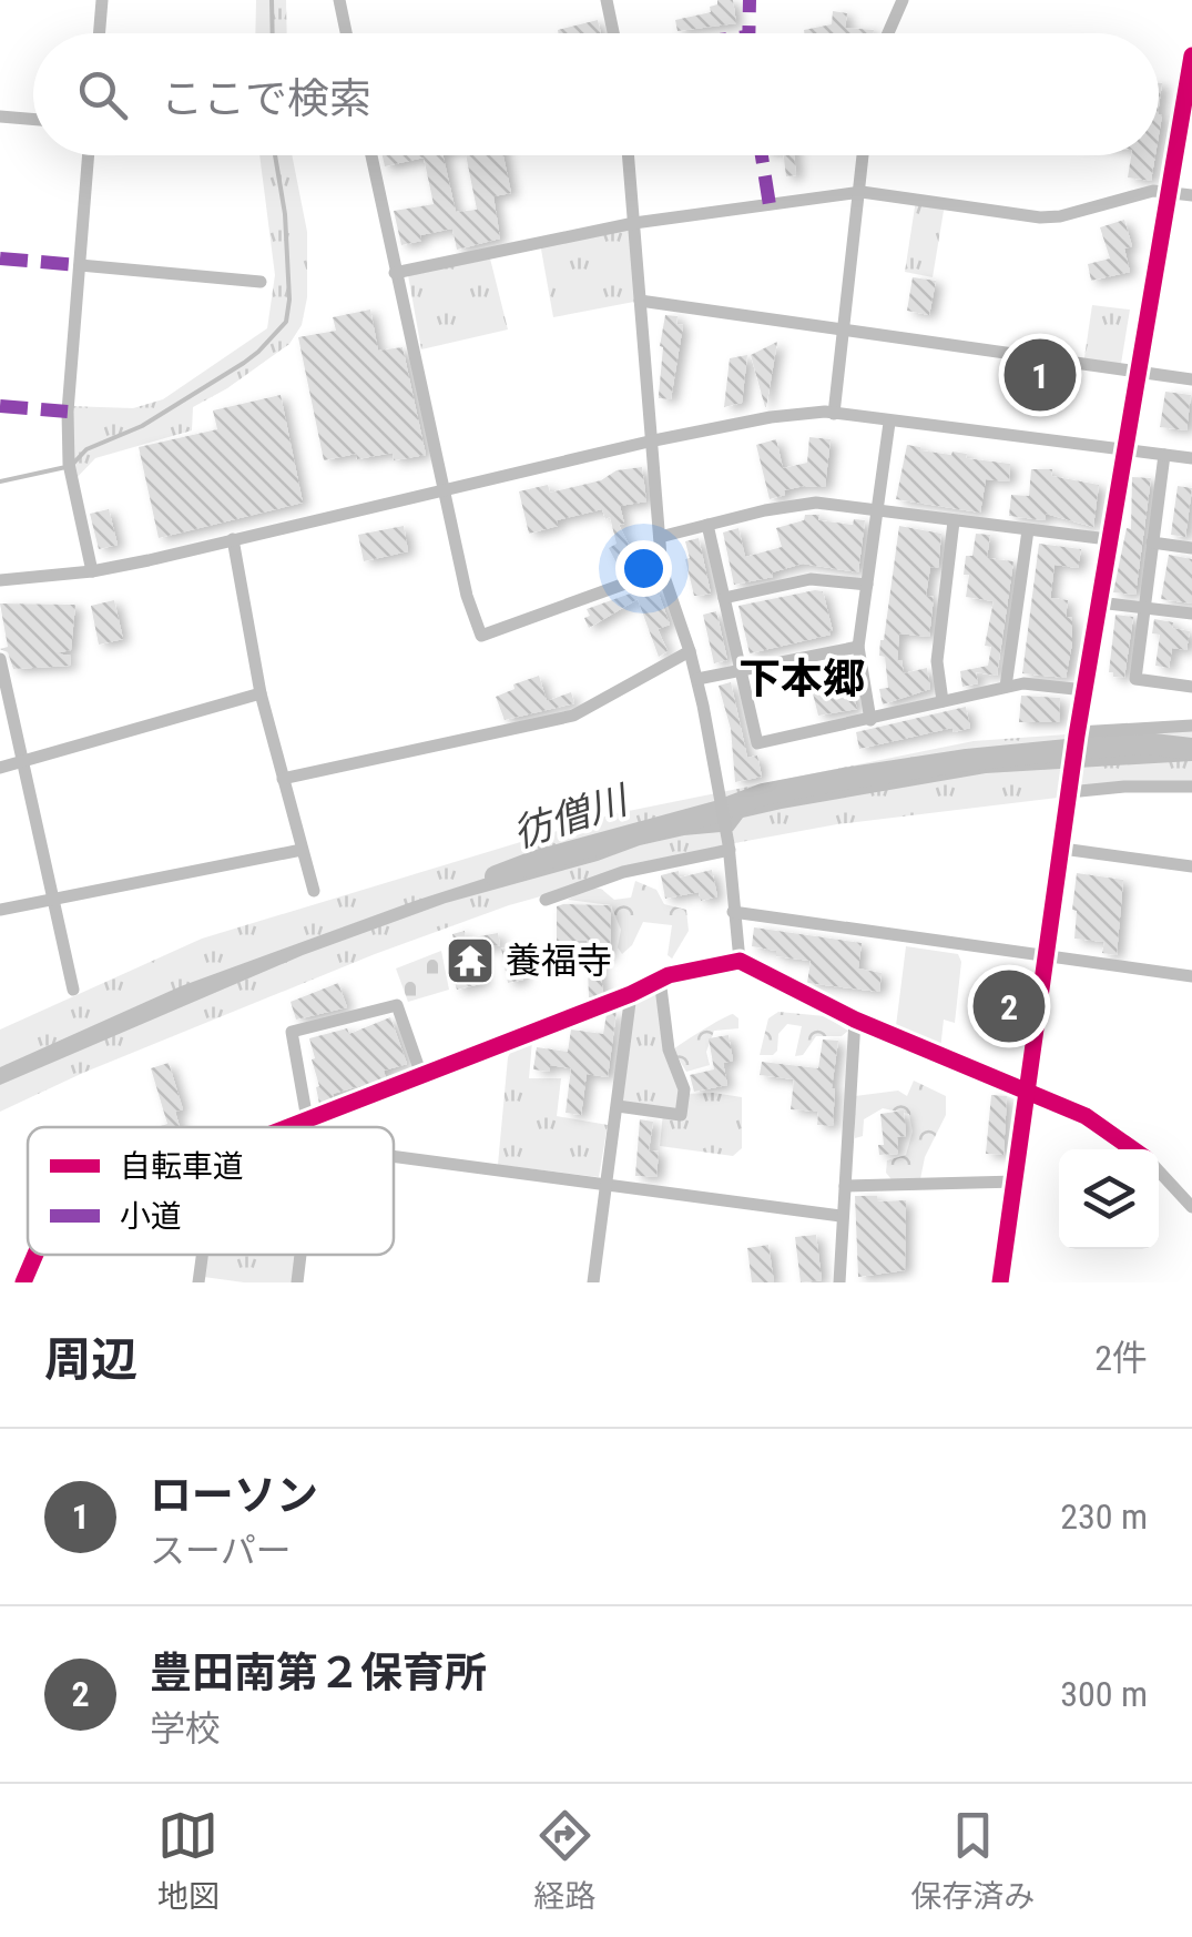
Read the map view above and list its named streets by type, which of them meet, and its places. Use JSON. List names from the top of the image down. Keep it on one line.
{"districts":["下本郷"],"water":["彷僧川"],"places":{"temple":["養福寺"]},"legend":["自転車道","小道"],"page":{"search":"ここで検索","pins":["1","2"],"heading":["周辺","2件"],"list":[{"mark":"1","name":"ローソン","note":"スーパー","value":"230 m"},{"mark":"2","name":"豊田南第２保育所","note":"学校","value":"300 m"}],"nav":["地図","経路","保存済み"]}}
